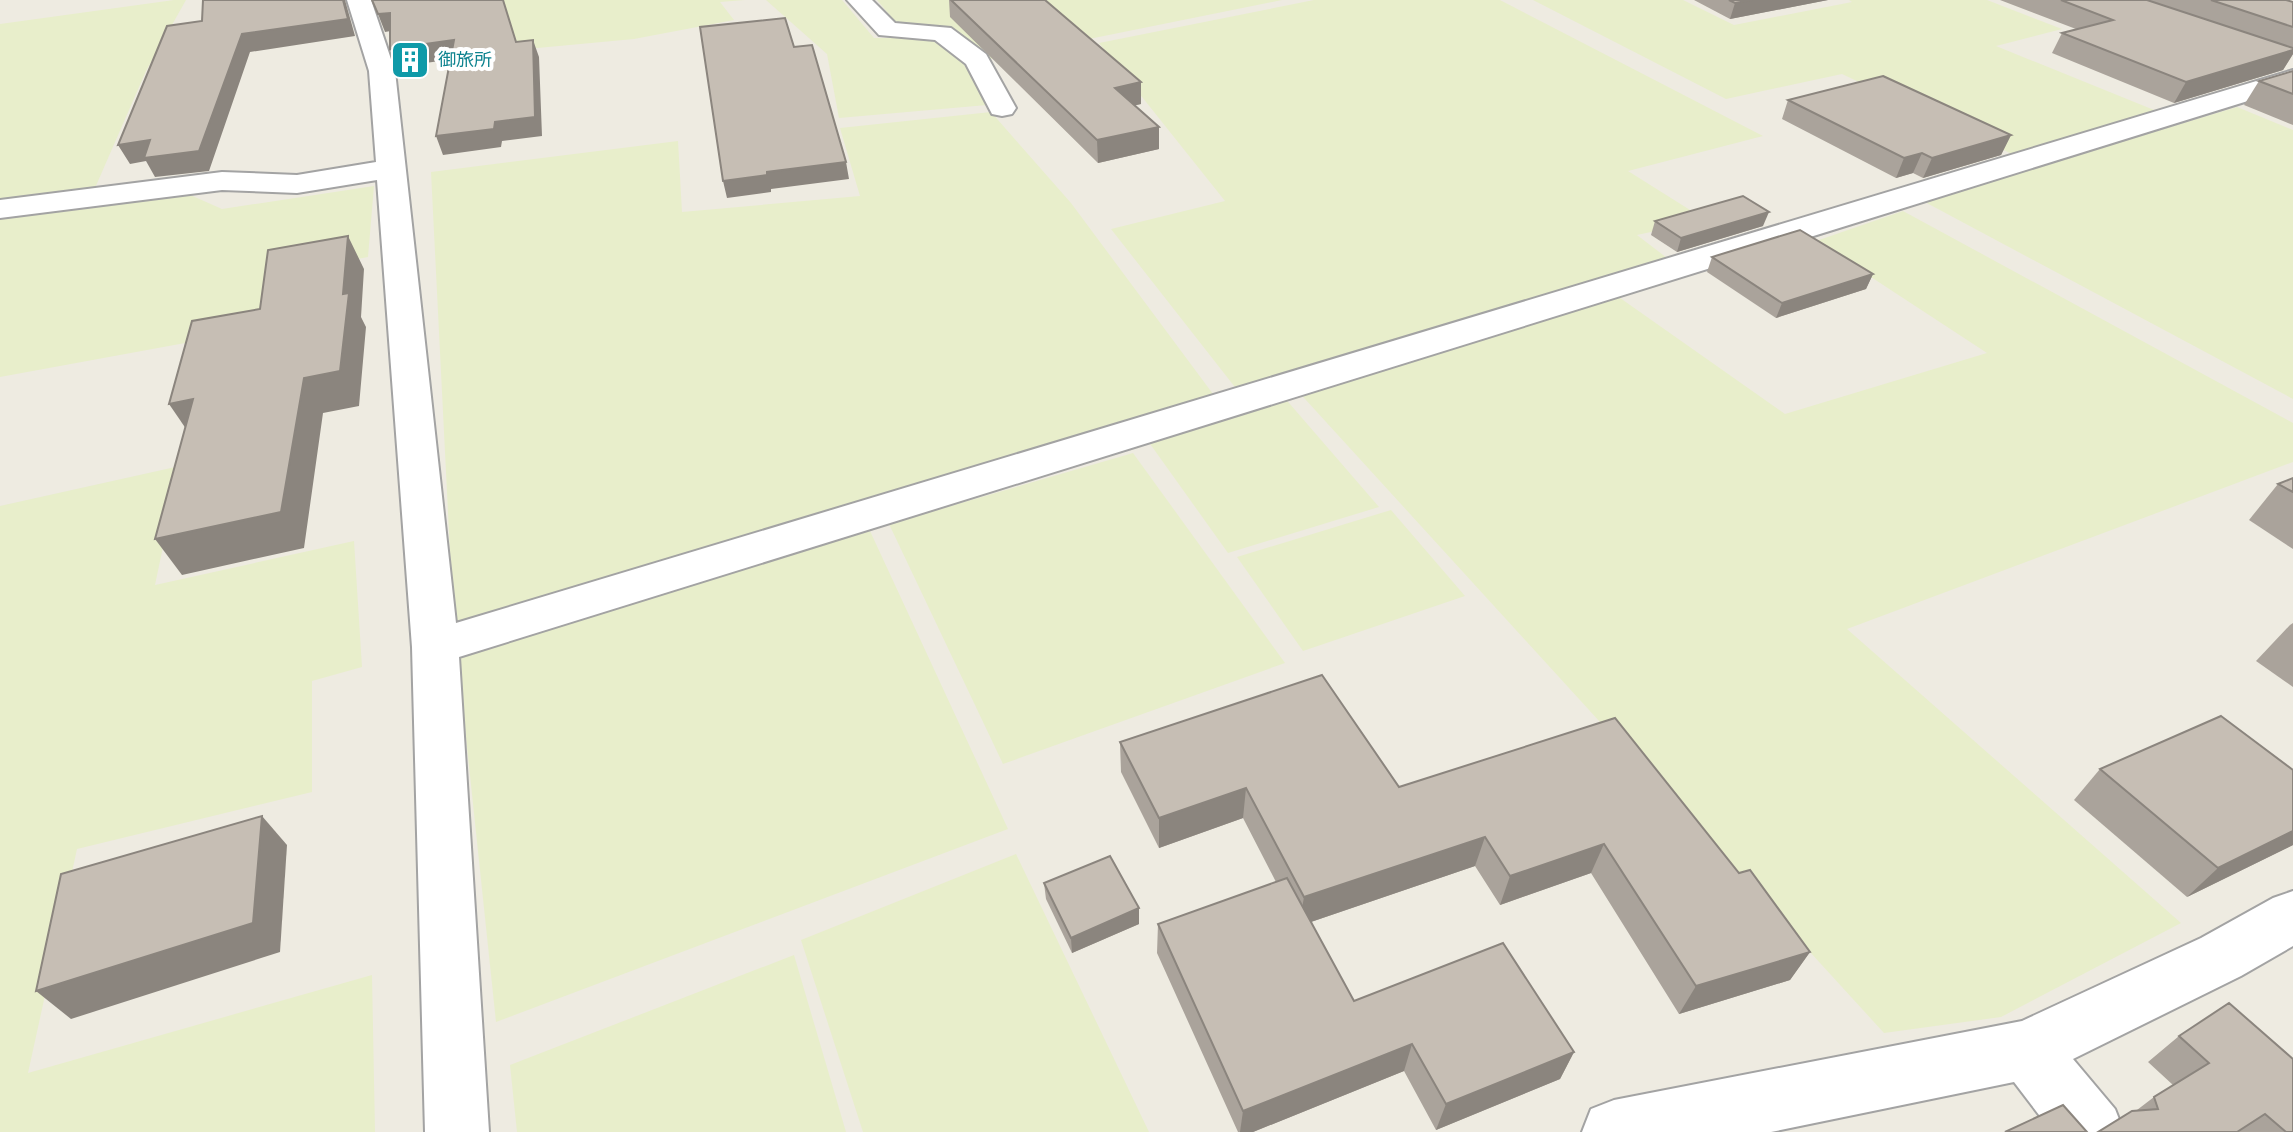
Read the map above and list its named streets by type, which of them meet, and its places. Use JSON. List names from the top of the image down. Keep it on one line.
{"places":{"building":["御旅所"]}}
